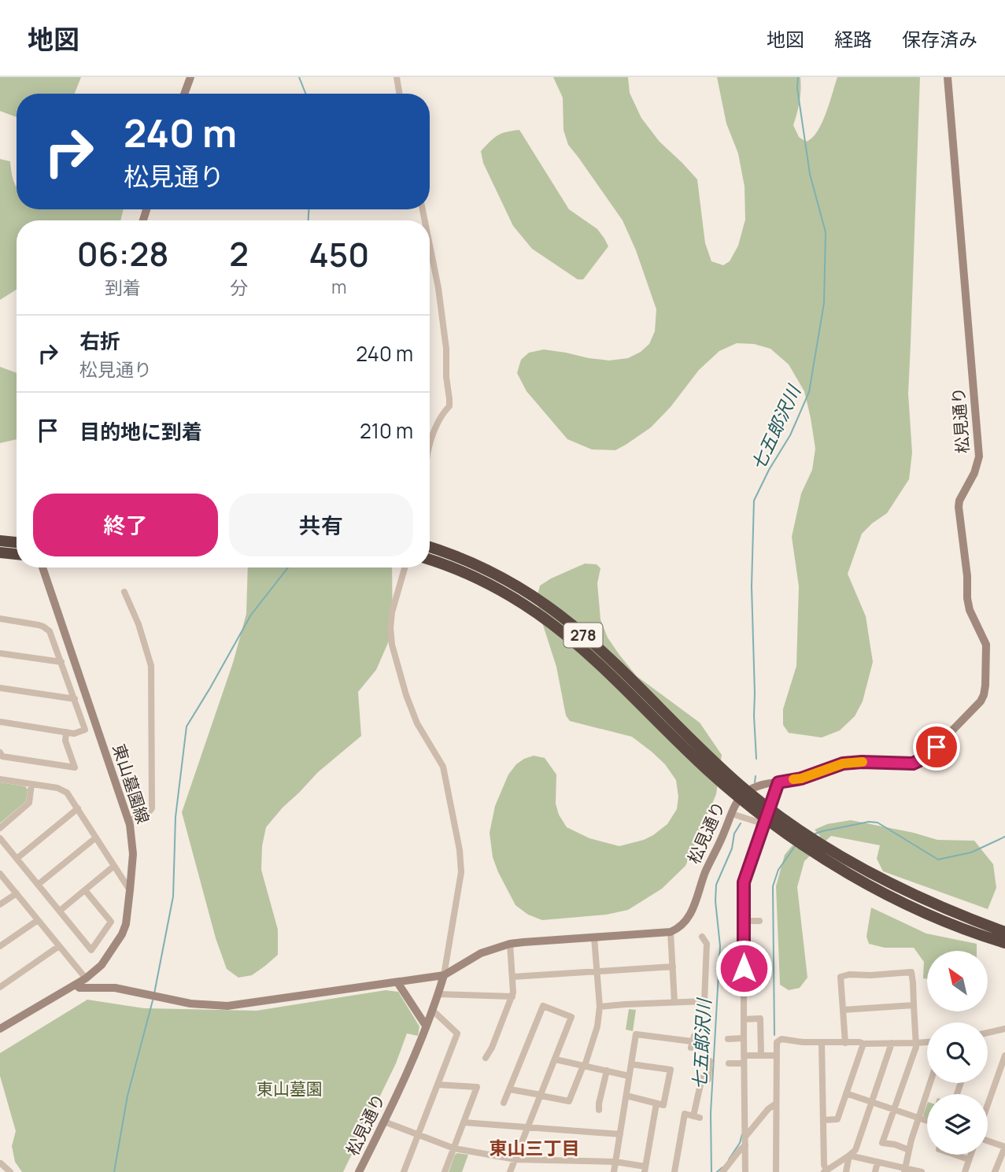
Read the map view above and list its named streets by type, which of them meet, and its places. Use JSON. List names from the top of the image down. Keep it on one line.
{"streets":{"highway":["278"],"street":["松見通り","東山墓園線"]},"districts":["東山三丁目"],"water":["七五郎沢川"],"parks":["東山墓園"],"north":"top left","page":{"header":"地図","nav":["地図","経路","保存済み"],"turn":["240 m","松見通り"],"eta":["06:28","到着","2","分","450","m"],"list":[{"name":"右折","note":"松見通り","value":"240 m"},{"name":"目的地に到着","value":"210 m"}],"buttons":["終了","共有"]}}
